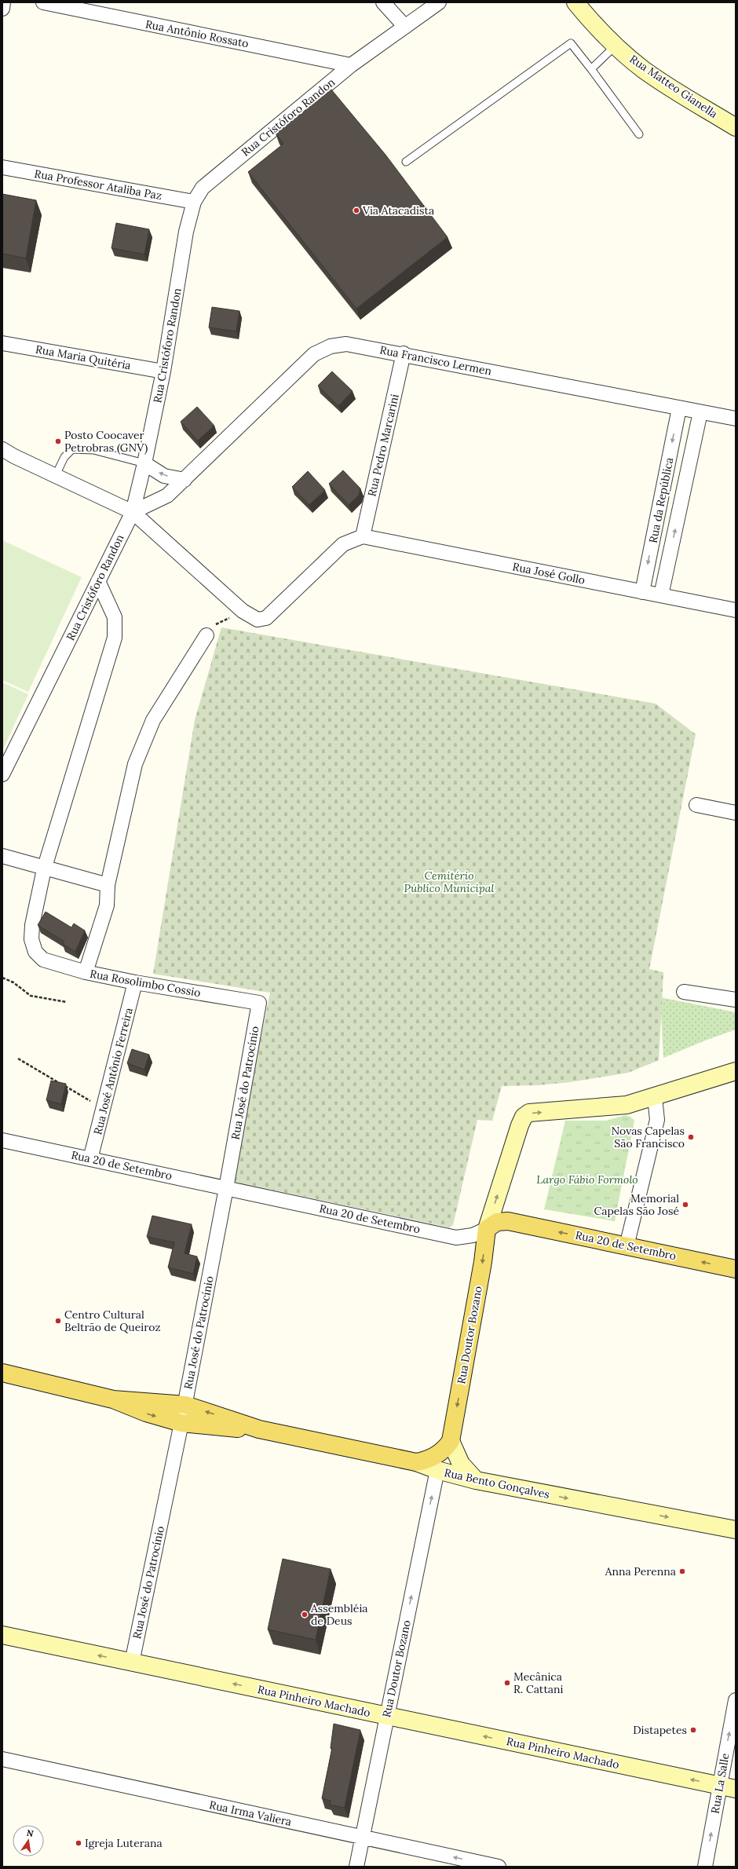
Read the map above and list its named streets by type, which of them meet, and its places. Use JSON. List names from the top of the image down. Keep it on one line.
{"streets":{"main road":["Rua 20 de Setembro","Rua Doutor Bozano","Rua Bento Gonçalves"],"street":["Rua Antônio Rossato","Rua Matteo Gianella","Rua Cristóforo Randon","Rua Professor Ataliba Paz","Rua Maria Quitéria","Rua Francisco Lermen","Rua Pedro Marcarini","Rua da República","Rua José Gollo","Rua Rosolimbo Cossio","Rua José Antônio Ferreira","Rua José do Patrocínio","Rua Pinheiro Machado","Rua La Salle","Rua Irma Valiera"]},"crossings":[["Rua Antônio Rossato","Rua Cristóforo Randon"],["Rua Cristóforo Randon","Rua Professor Ataliba Paz"],["Rua Cristóforo Randon","Rua Maria Quitéria"],["Rua Cristóforo Randon","Rua Francisco Lermen"],["Rua Francisco Lermen","Rua Pedro Marcarini"],["Rua Francisco Lermen","Rua da República"],["Rua Pedro Marcarini","Rua José Gollo"],["Rua da República","Rua José Gollo"],["Rua Rosolimbo Cossio","Rua José Antônio Ferreira"],["Rua Rosolimbo Cossio","Rua José do Patrocínio"],["Rua José Antônio Ferreira","Rua 20 de Setembro"],["Rua José do Patrocínio","Rua 20 de Setembro"],["Rua José do Patrocínio","Rua Bento Gonçalves"],["Rua José do Patrocínio","Rua Pinheiro Machado"],["Rua 20 de Setembro","Rua Doutor Bozano"],["Rua Doutor Bozano","Rua Bento Gonçalves"],["Rua Doutor Bozano","Rua Pinheiro Machado"],["Rua Doutor Bozano","Rua Irma Valiera"],["Rua Pinheiro Machado","Rua La Salle"]],"one_way":["Rua Pinheiro Machado","Rua La Salle"],"parks":["Cemitério Público Municipal","Largo Fábio Formolo"],"places":["Via Atacadista","Posto Coocaver Petrobras (GNV)","Novas Capelas São Francisco","Memorial Capelas São José","Centro Cultural Beltrão de Queiroz","Anna Perenna","Assembléia de Deus","Mecânica R. Cattani","Distapetes","Igreja Luterana"],"north":"top"}
